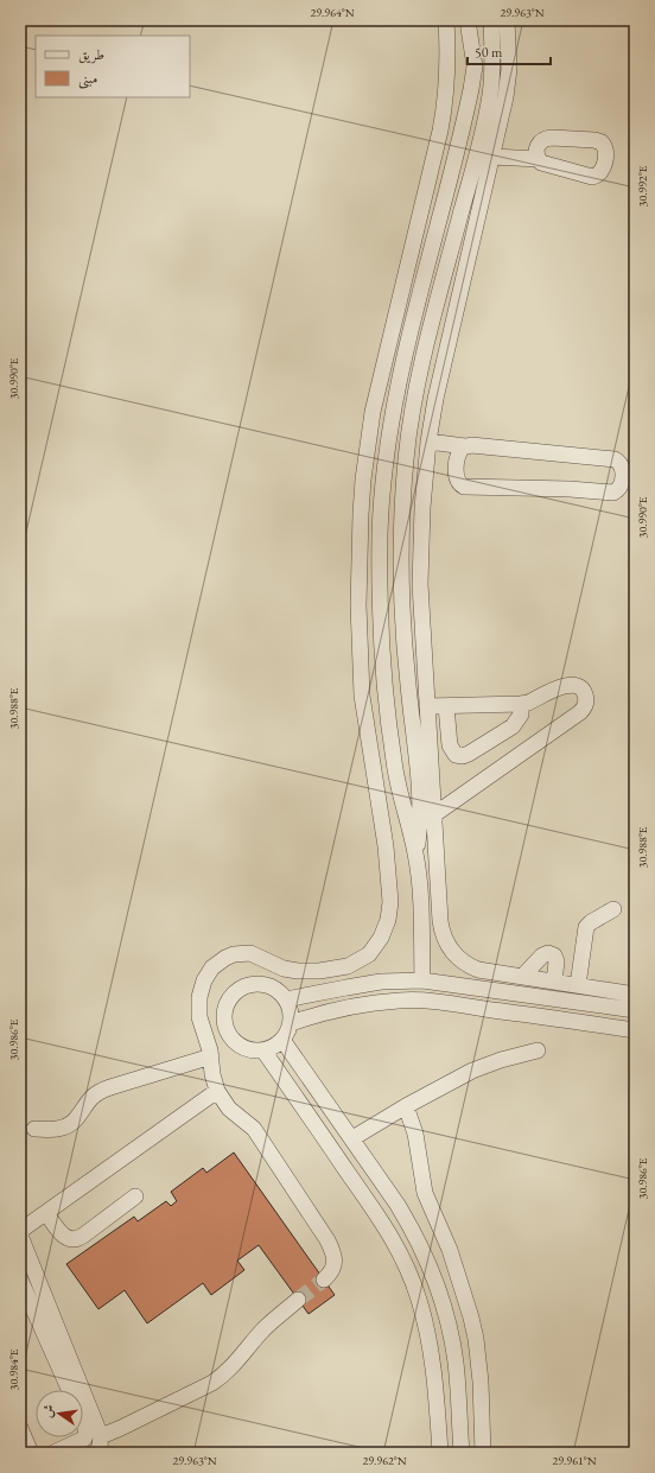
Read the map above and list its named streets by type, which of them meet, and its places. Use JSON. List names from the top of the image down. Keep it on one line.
{"legend":["طريق","مبنى"],"scale_bar":"50 m","north":"left","coordinates":["29.964°N","29.963°N","30.992°E","30.990°E","30.988°E","30.986°E","30.984°E","29.962°N","29.961°N"]}
